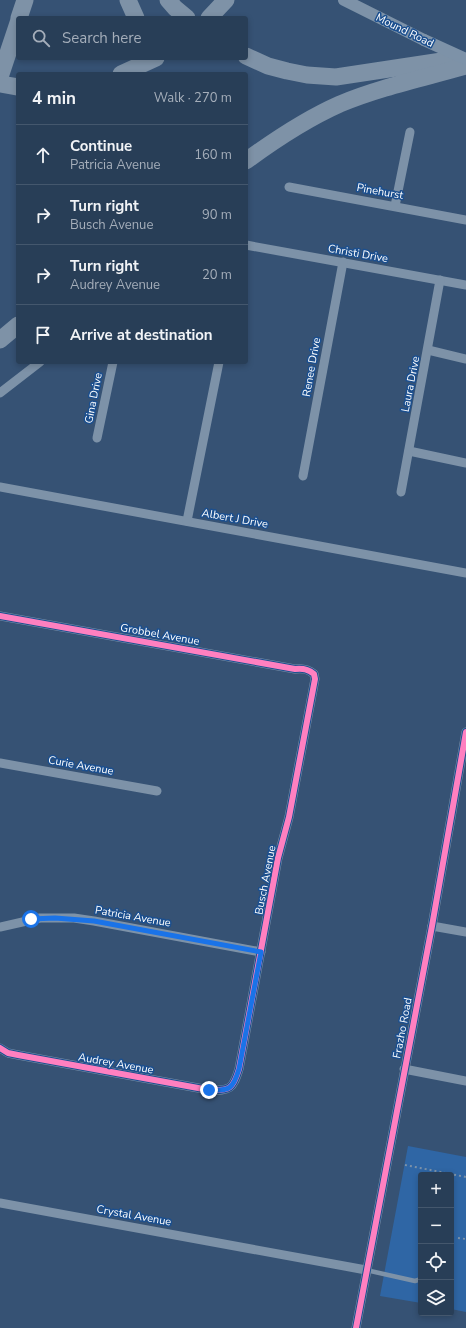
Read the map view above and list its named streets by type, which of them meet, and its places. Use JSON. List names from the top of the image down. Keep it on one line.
{"streets":{"street":["Mound Road","Pinehurst","Christi Drive","Renee Drive","Laura Drive","Gina Drive","Albert J Drive","Grobbel Avenue","Curie Avenue","Busch Avenue","Patricia Avenue","Frazho Road","Audrey Avenue","Crystal Avenue"]},"crossings":[["Christi Drive","Renee Drive"],["Christi Drive","Laura Drive"],["Grobbel Avenue","Busch Avenue"],["Busch Avenue","Patricia Avenue"],["Busch Avenue","Audrey Avenue"],["Frazho Road","Crystal Avenue"]],"page":{"search":"Search here","heading":["4 min","Walk · 270 m"],"list":[["Continue","Patricia Avenue","160 m"],["Turn right","Busch Avenue","90 m"],["Turn right","Audrey Avenue","20 m"],"Arrive at destination"],"map_buttons":["+","−"]}}
